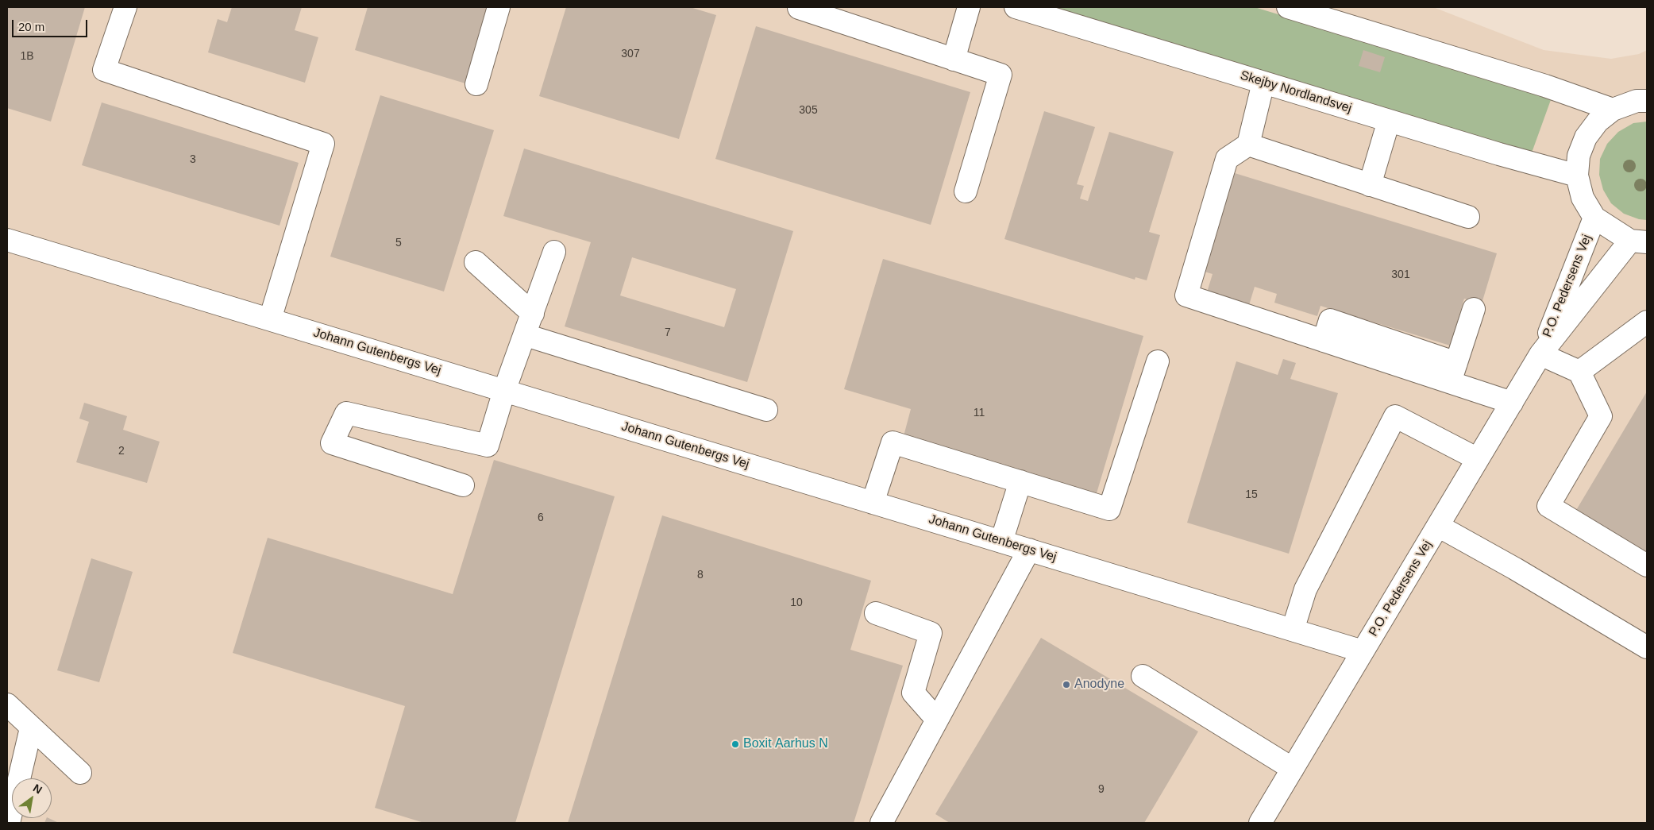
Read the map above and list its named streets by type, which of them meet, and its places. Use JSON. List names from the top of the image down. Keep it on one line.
{"streets":{"street":["Skejby Nordlandsvej","P.O. Pedersens Vej","Johann Gutenbergs Vej"]},"crossings":[["P.O. Pedersens Vej","Johann Gutenbergs Vej"]],"places":["Anodyne","Boxit Aarhus N"],"house_numbers":["307","1B","305","3","5","301","7","11","2","15","6","8","10","9"],"scale_bar":"20 m","north":"top right"}
